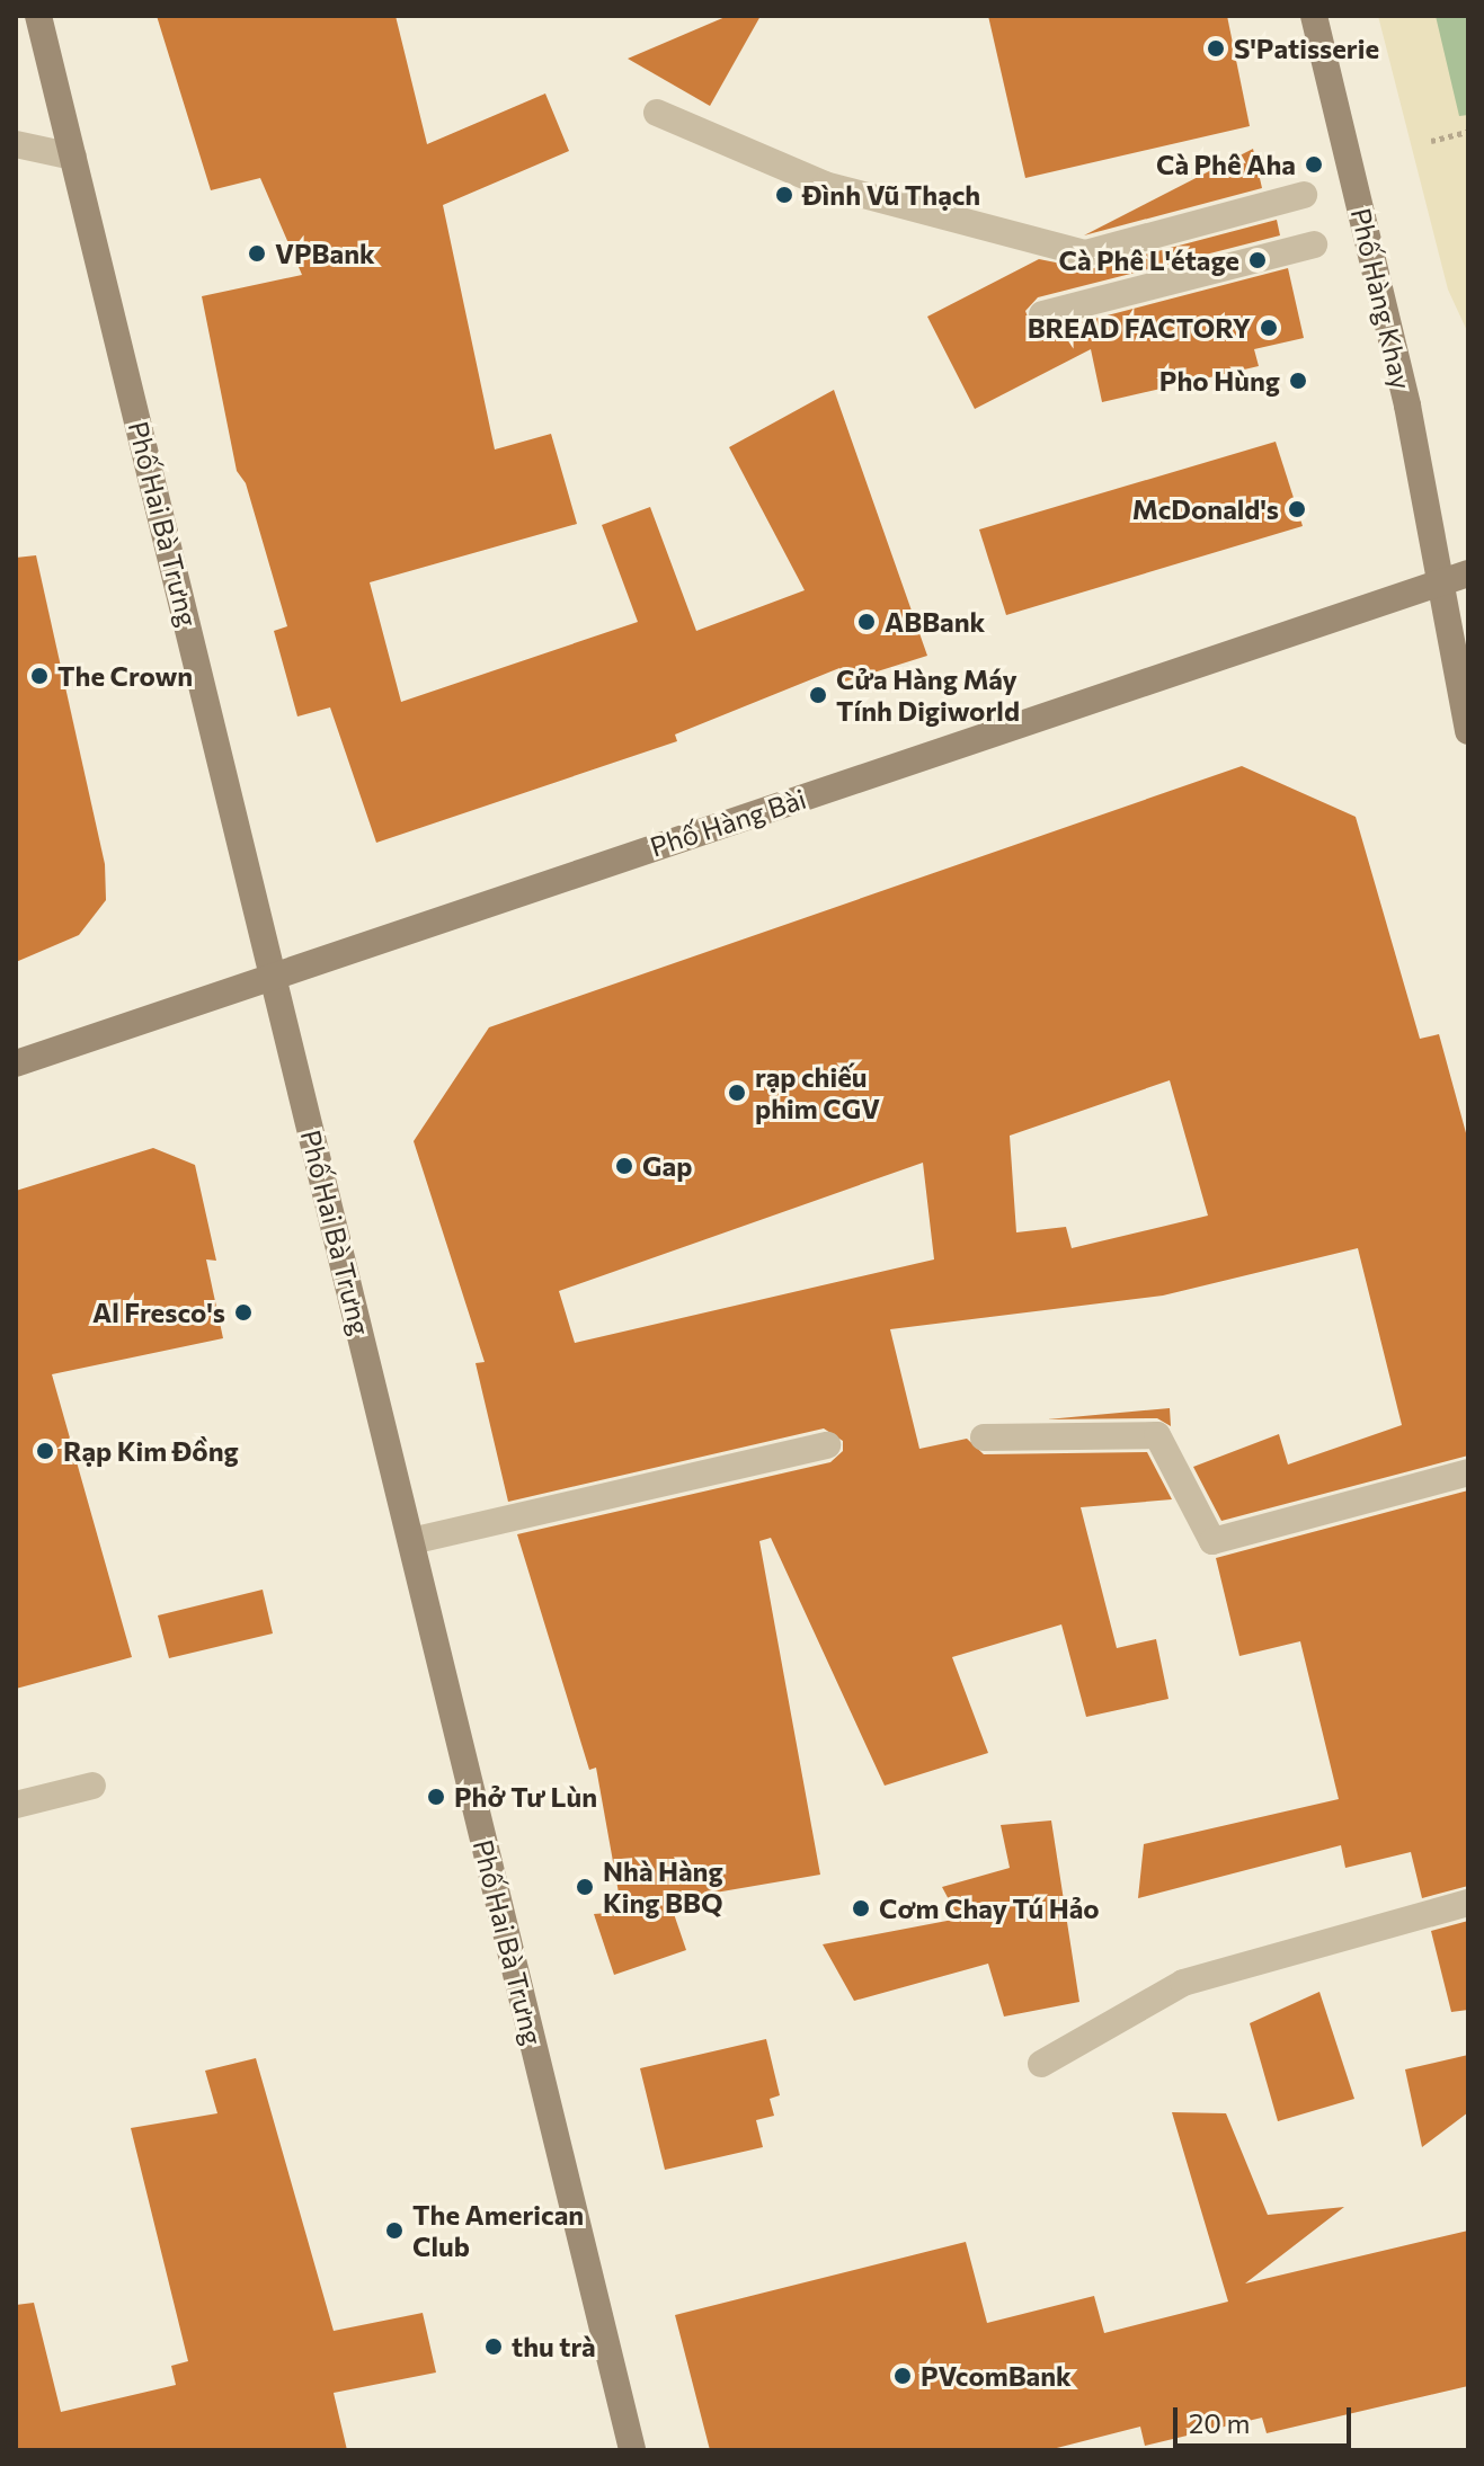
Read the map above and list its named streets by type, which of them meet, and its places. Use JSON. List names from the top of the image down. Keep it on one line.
{"streets":{"main road":["Phố Hàng Khay","Phố Hai Bà Trưng","Phố Hàng Bài"]},"crossings":[["Phố Hàng Khay","Phố Hàng Bài"],["Phố Hai Bà Trưng","Phố Hàng Bài"]],"places":["S'Patisserie","Cà Phê Aha","Đình Vũ Thạch","VPBank","Cà Phê L'étage","BREAD FACTORY","Pho Hùng","McDonald's","ABBank","The Crown","Cửa Hàng Máy Tính Digiworld","rạp chiếu phim CGV","Gap","Al Fresco's","Rạp Kim Đồng","Phở Tư Lùn","Nhà Hàng King BBQ","Cơm Chay Tú Hảo","The American Club","thu trà","PVcomBank"],"scale_bar":"20 m"}
